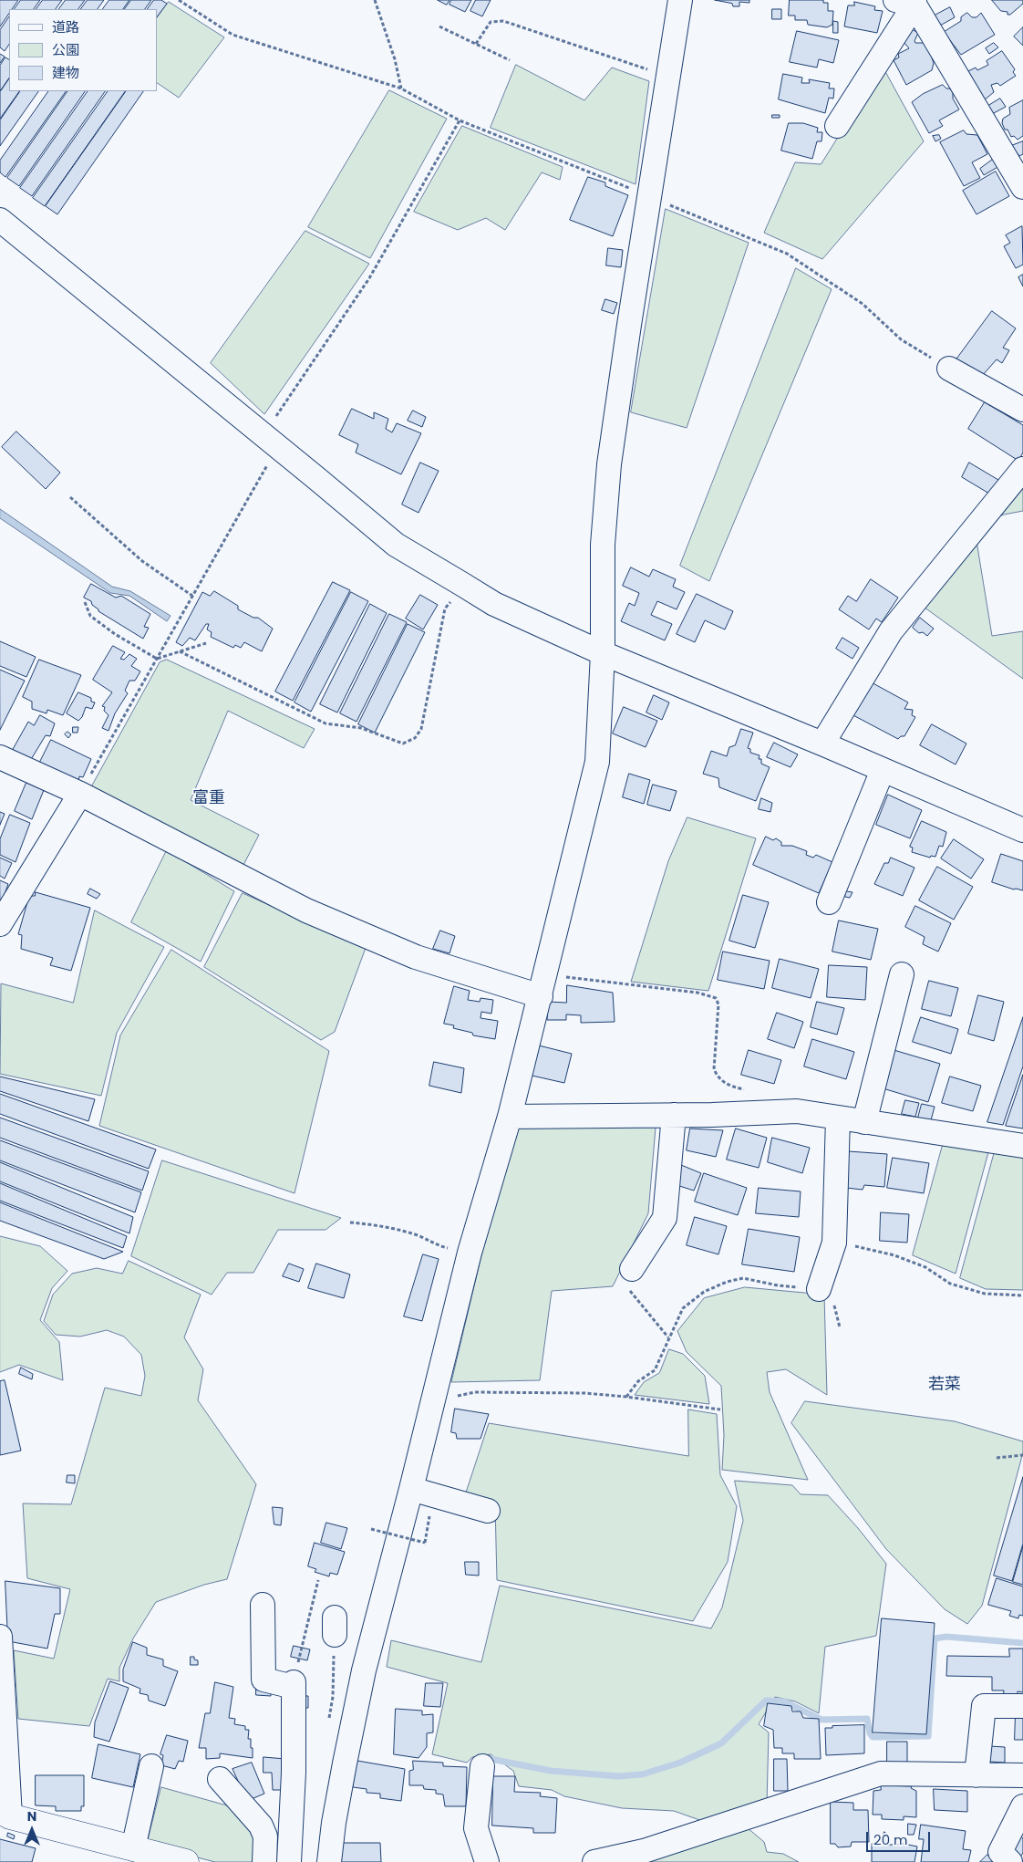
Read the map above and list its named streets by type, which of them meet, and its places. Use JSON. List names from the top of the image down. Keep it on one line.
{"districts":["富重","若菜"],"legend":["道路","公園","建物"],"scale_bar":"20 m","north":"top"}
